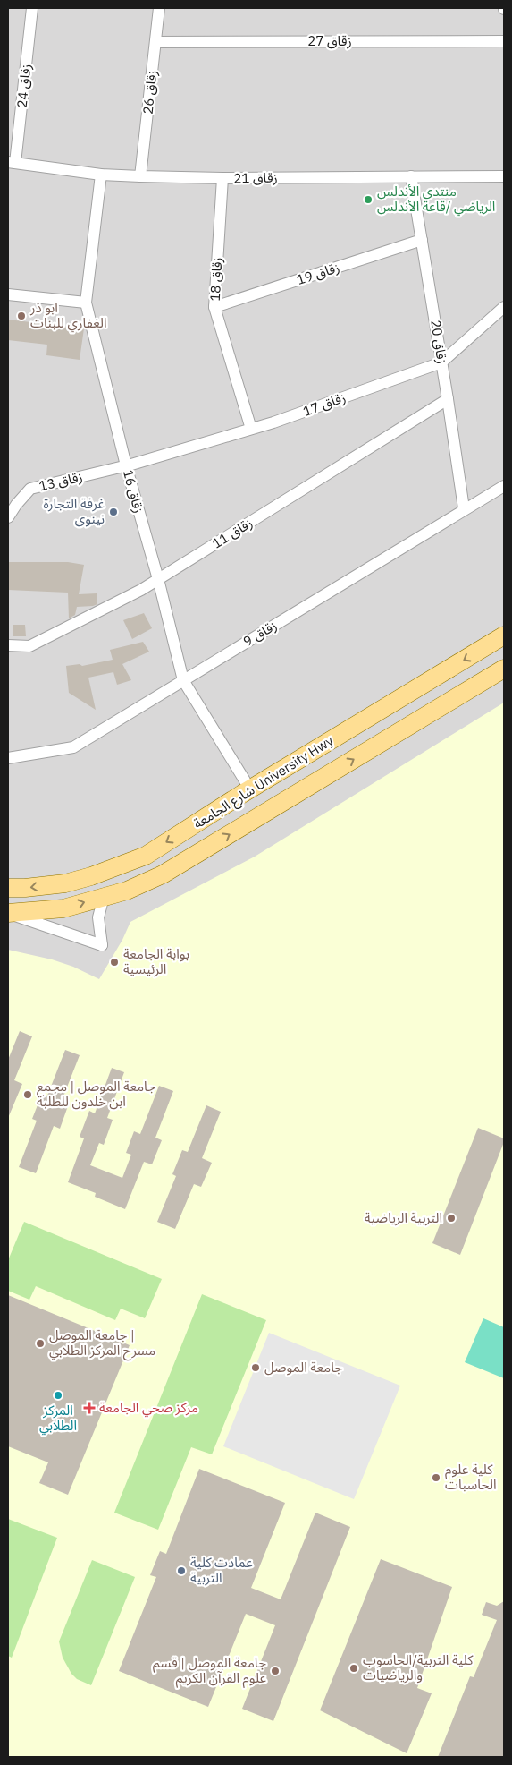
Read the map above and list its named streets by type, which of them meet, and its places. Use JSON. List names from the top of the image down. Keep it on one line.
{"streets":{"main road":["شارع الجامعة University Hwy"],"street":["زقاق 27","زقاق 24","زقاق 26","زقاق 21","زقاق 19","زقاق 18","زقاق 20","زقاق 17","زقاق 13","زقاق 16","زقاق 11","زقاق 9"]},"crossings":[["زقاق 27","زقاق 26"],["زقاق 24","زقاق 21"],["زقاق 26","زقاق 21"],["زقاق 21","زقاق 18"],["زقاق 21","زقاق 20"],["زقاق 21","زقاق 16"],["زقاق 19","زقاق 18"],["زقاق 19","زقاق 20"],["زقاق 18","زقاق 17"],["زقاق 20","زقاق 17"],["زقاق 20","زقاق 11"],["زقاق 20","زقاق 9"],["زقاق 17","زقاق 13"],["زقاق 17","زقاق 16"],["زقاق 13","زقاق 16"],["زقاق 16","زقاق 11"],["زقاق 16","زقاق 9"],["زقاق 16","شارع الجامعة University Hwy"]],"places":{"other":["منتدى الأندلس الرياضي /قاعة الأندلس","ابو ذر الغفاري للبنات","غرفة التجارة نينوى","بوابة الجامعة الرئيسية","جامعة الموصل | مجمع ابن خلدون للطلبة","التربية الرياضية","جامعة الموصل | مسرح المركز الطلابي","جامعة الموصل","المركز الطلابي","كلية علوم الحاسبات","عمادت كلية التربية","كلية التربية/الحاسوب والرياضيات","جامعة الموصل | قسم علوم القرآن الكريم"],"health":["مركز صحي الجامعة"]}}
